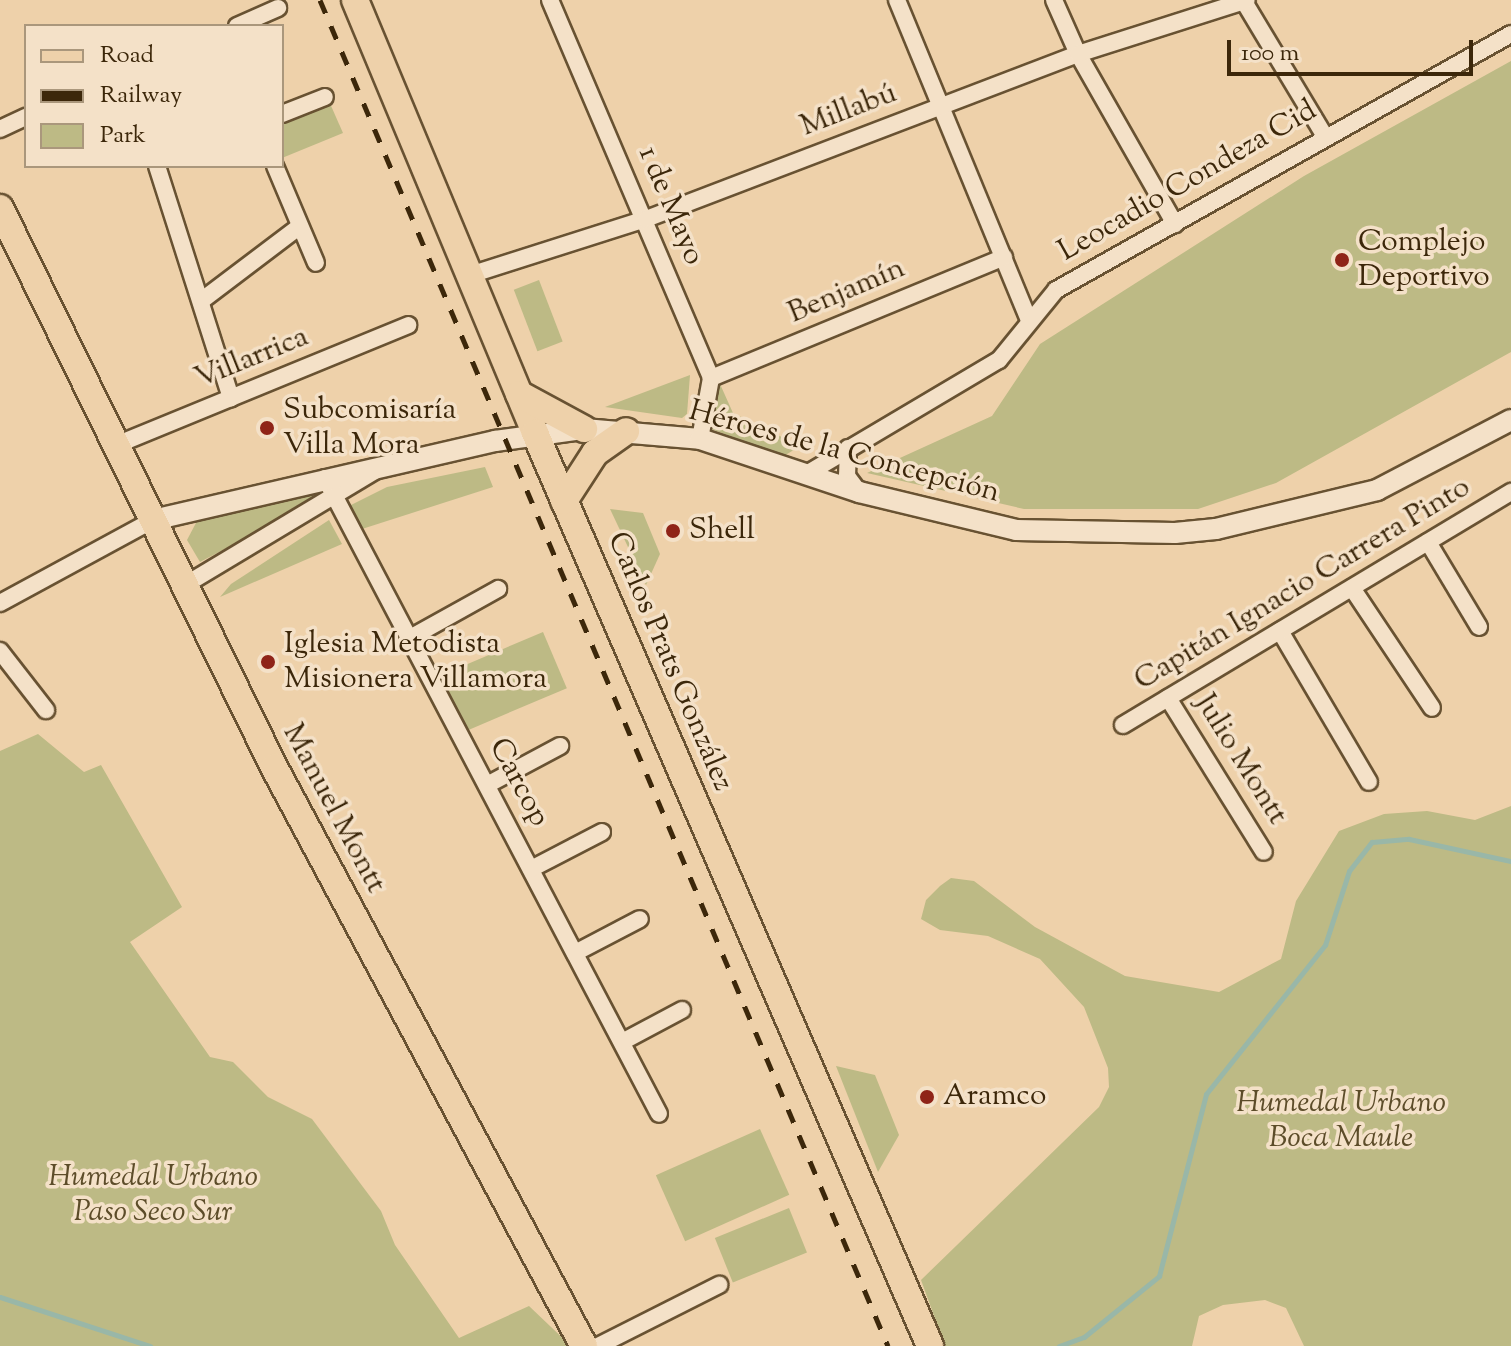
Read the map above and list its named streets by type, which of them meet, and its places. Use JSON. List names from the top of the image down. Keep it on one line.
{"streets":{"main road":["Carlos Prats González","Manuel Montt"],"street":["Millabú","Leocadio Condeza Cid","1 de Mayo","Benjamín","Villarrica","Héroes de la Concepción","Capitán Ignacio Carrera Pinto","Julio Montt","Carcop"]},"crossings":[["Millabú","1 de Mayo"],["Millabú","Carlos Prats González"],["Leocadio Condeza Cid","Héroes de la Concepción"],["1 de Mayo","Benjamín"],["Villarrica","Manuel Montt"],["Héroes de la Concepción","Carlos Prats González"],["Héroes de la Concepción","Carcop"],["Héroes de la Concepción","Manuel Montt"],["Capitán Ignacio Carrera Pinto","Julio Montt"]],"parks":["Humedal Urbano Boca Maule","Humedal Urbano Paso Seco Sur"],"places":["Complejo Deportivo","Subcomisaría Villa Mora","Shell","Iglesia Metodista Misionera Villamora","Aramco"],"legend":["Road","Railway","Park"],"scale_bar":"100 m"}
